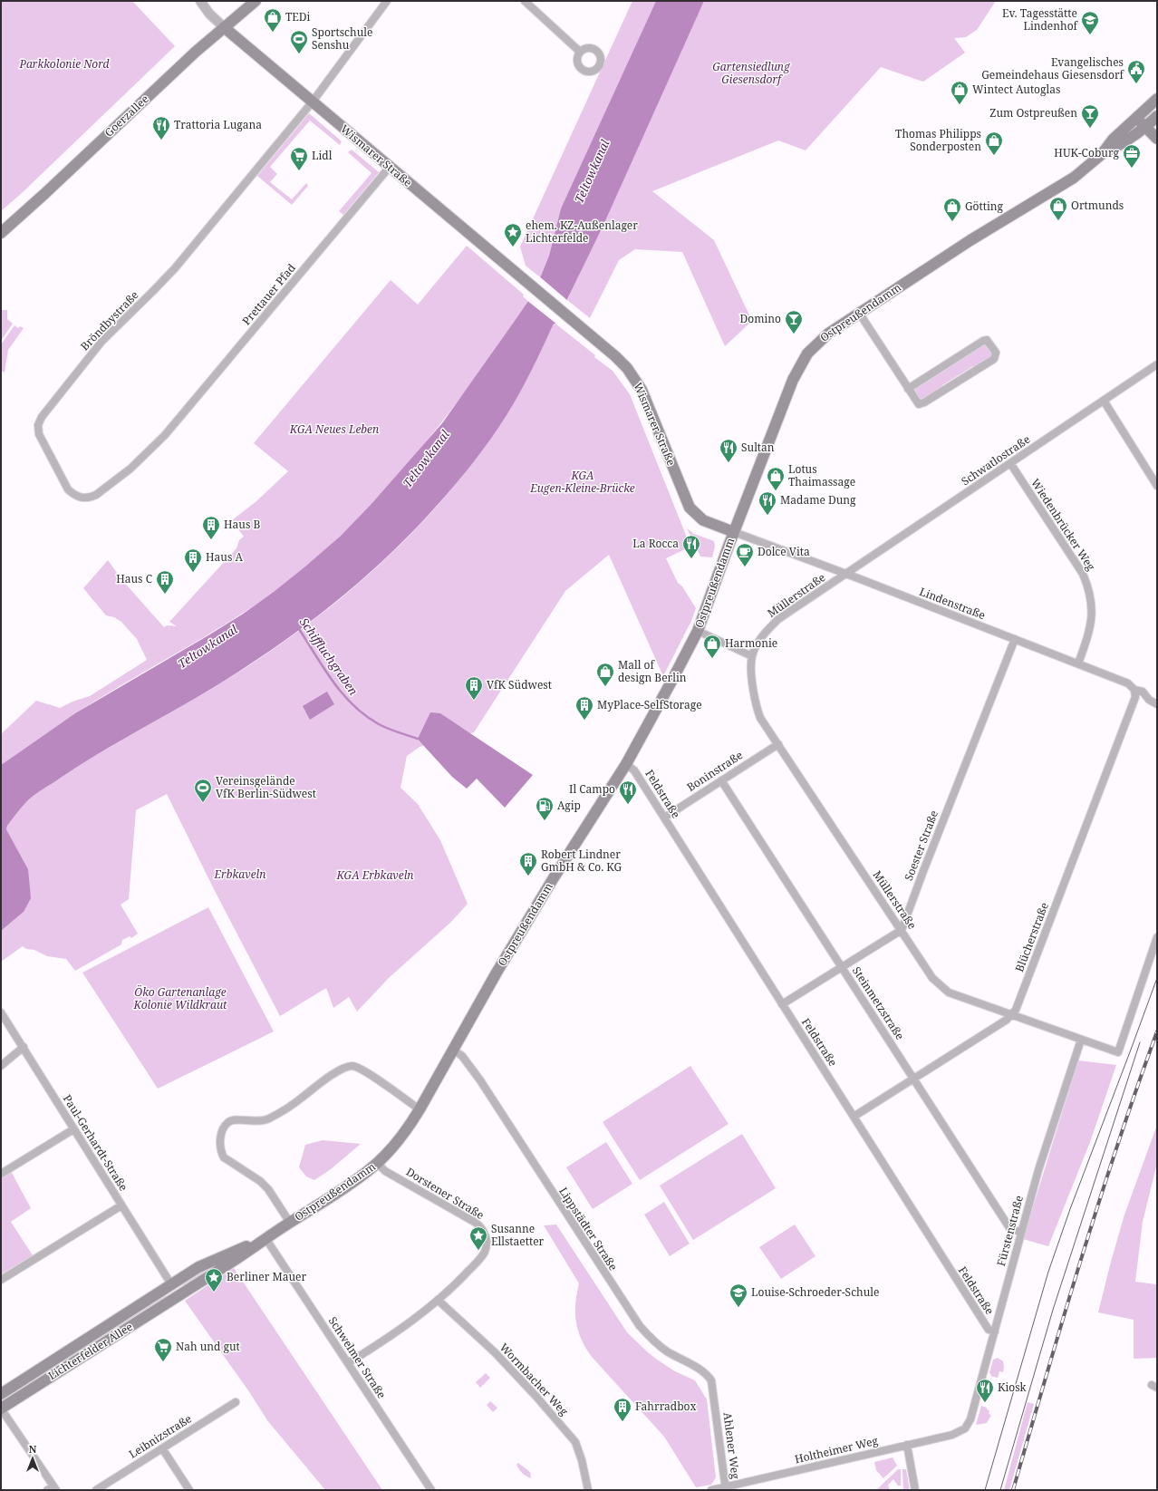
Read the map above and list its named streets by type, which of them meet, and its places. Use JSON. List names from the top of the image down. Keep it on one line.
{"streets":{"main road":["Goerzallee","Wismarer Straße","Ostpreußendamm","Lichterfelder Allee"],"street":["Prettauer Pfad","Bröndbystraße","Schwatlostraße","Wiedenbrücker Weg","Müllerstraße","Lindenstraße","Boninstraße","Feldstraße","Soester Straße","Blücherstraße","Steinmetzstraße","Paul-Gerhardt-Straße","Dorstener Straße","Lippstädter Straße","Fürstenstraße","Schwelmer Straße","Wormbacher Weg","Leibnizstraße","Ahlener Weg","Holtheimer Weg"]},"crossings":[["Goerzallee","Wismarer Straße"],["Wismarer Straße","Prettauer Pfad"],["Wismarer Straße","Ostpreußendamm"],["Wismarer Straße","Bröndbystraße"],["Wismarer Straße","Lindenstraße"],["Prettauer Pfad","Bröndbystraße"],["Ostpreußendamm","Lindenstraße"],["Ostpreußendamm","Feldstraße"],["Ostpreußendamm","Dorstener Straße"],["Ostpreußendamm","Lippstädter Straße"],["Ostpreußendamm","Lichterfelder Allee"],["Ostpreußendamm","Schwelmer Straße"],["Schwatlostraße","Wiedenbrücker Weg"],["Schwatlostraße","Müllerstraße"],["Schwatlostraße","Lindenstraße"],["Wiedenbrücker Weg","Lindenstraße"],["Müllerstraße","Lindenstraße"],["Müllerstraße","Boninstraße"],["Müllerstraße","Soester Straße"],["Müllerstraße","Blücherstraße"],["Müllerstraße","Fürstenstraße"],["Lindenstraße","Soester Straße"],["Lindenstraße","Blücherstraße"],["Boninstraße","Feldstraße"],["Boninstraße","Steinmetzstraße"],["Feldstraße","Fürstenstraße"],["Steinmetzstraße","Fürstenstraße"],["Paul-Gerhardt-Straße","Lichterfelder Allee"],["Dorstener Straße","Wormbacher Weg"],["Lippstädter Straße","Ahlener Weg"],["Fürstenstraße","Holtheimer Weg"],["Ahlener Weg","Holtheimer Weg"]],"water":["Teltowkanal","Schiffluchgraben"],"parks":["Parkkolonie Nord","Gartensiedlung Giesensdorf","KGA Neues Leben","KGA Eugen-Kleine-Brücke","Erbkaveln","KGA Erbkaveln","Öko Gartenanlage Kolonie Wildkraut"],"places":{"shop":["TEDi","Wintect Autoglas","Thomas Philipps Sonderposten","Ortmunds","Götting","Lotus Thaimassage","Harmonie","Mall of design Berlin"],"school or university":["Ev. Tagesstätte Lindenhof","Louise-Schroeder-Schule"],"sports":["Sportschule Senshu","Vereinsgelände VfK Berlin-Südwest"],"public building":["Evangelisches Gemeindehaus Giesensdorf"],"bar":["Zum Ostpreußen","Domino"],"restaurant":["Trattoria Lugana","Sultan","Madame Dung","La Rocca","Il Campo","Kiosk"],"office":["HUK-Coburg"],"supermarket":["Lidl","Nah und gut"],"place":["ehem. KZ-Außenlager Lichterfelde","Susanne Ellstaetter","Berliner Mauer"],"building":["Haus B","Haus A","Haus C","VfK Südwest","MyPlace-SelfStorage","Robert Lindner GmbH & Co. KG","Fahrradbox"],"cafe":["Dolce Vita"],"fuel station":["Agip"]},"north":"top"}
